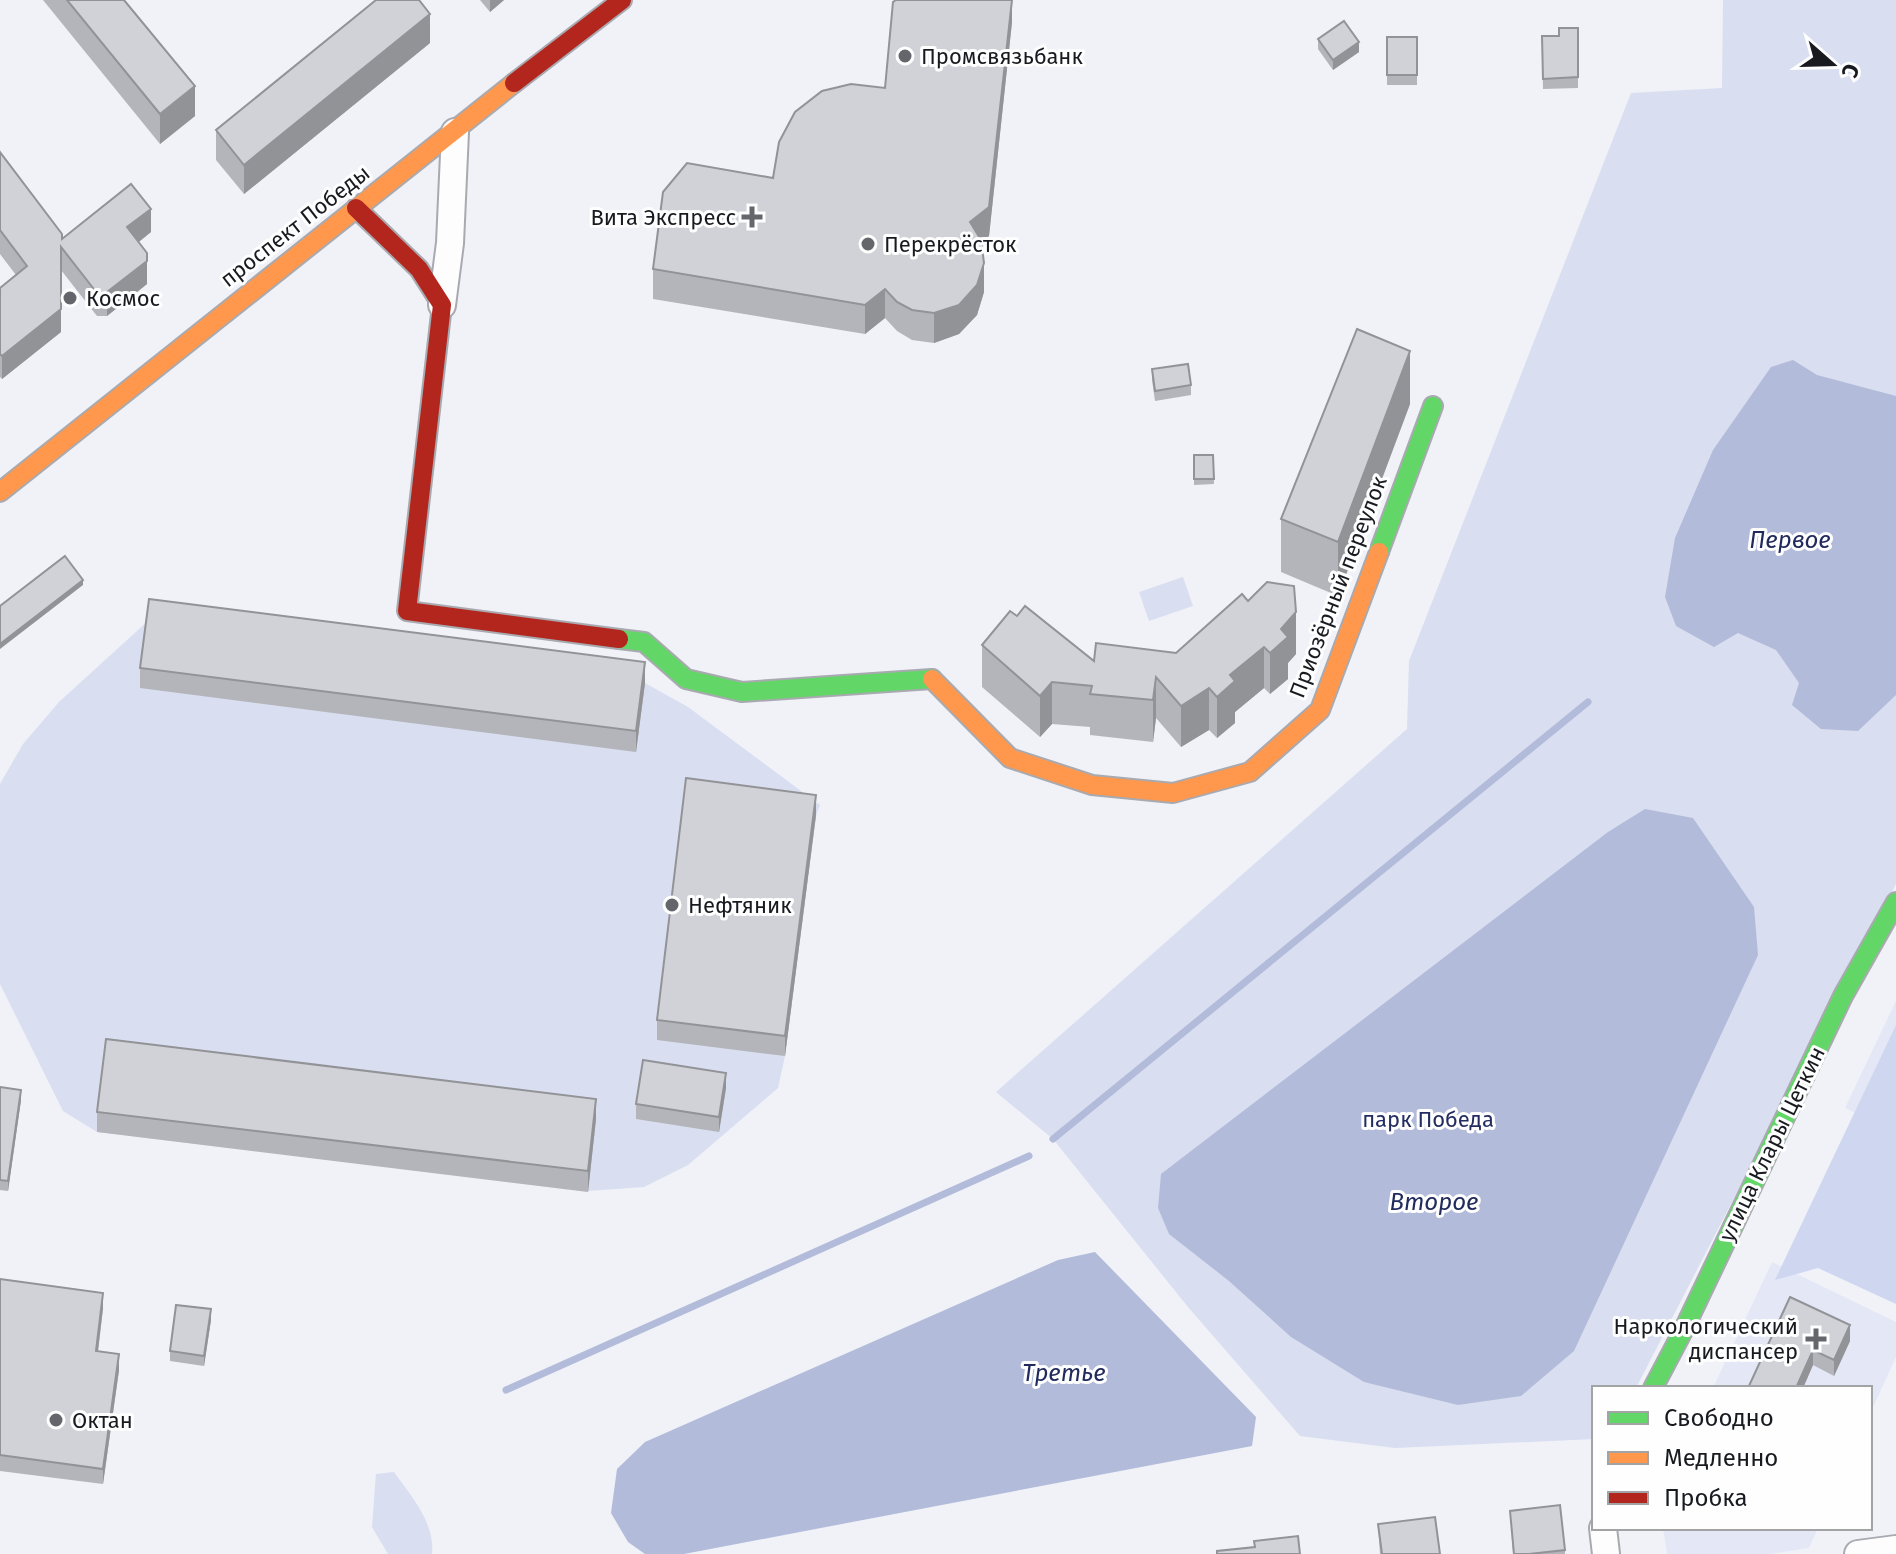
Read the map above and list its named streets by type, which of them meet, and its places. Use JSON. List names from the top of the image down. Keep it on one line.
{"streets":{"street":["проспект Победы","Приозёрный переулок","улица Клары Цеткин"]},"water":["Первое","Второе","Третье"],"parks":["парк Победa"],"places":{"other":["Промсвязьбанк","Перекрёсток","Космос","Нефтяник","Октан"],"health":["Вита Экспресс","Наркологический диспансер"]},"legend":["Свободно","Медленно","Пробка"],"north":"right"}
